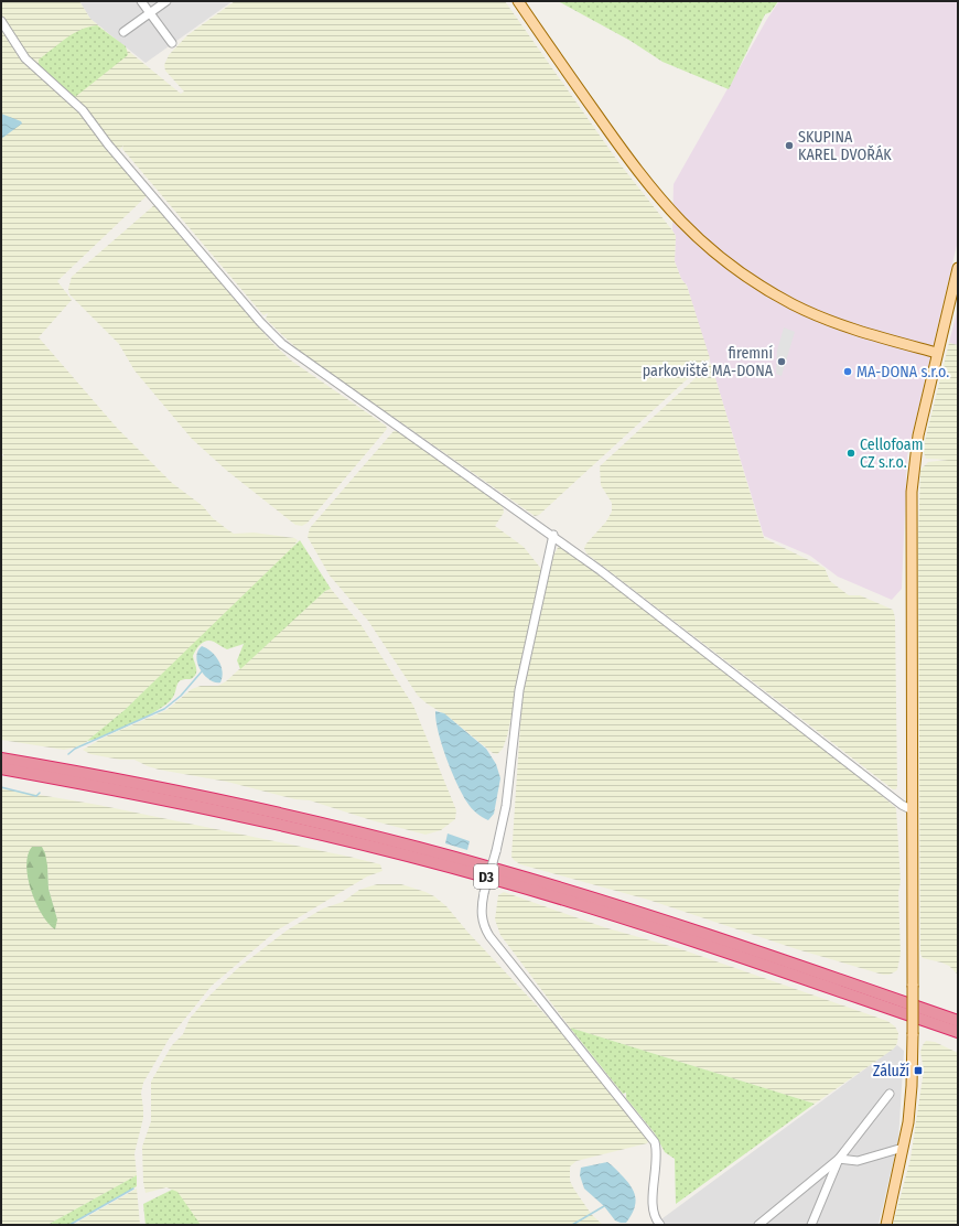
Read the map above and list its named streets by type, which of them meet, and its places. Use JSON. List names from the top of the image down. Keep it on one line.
{"streets":{"highway":["D3"]},"places":{"other":["SKUPINA KAREL DVOŘÁK","firemní parkoviště MA-DONA","MA-DONA s.r.o.","Cellofoam CZ s.r.o."],"transit":["Záluží"]}}
